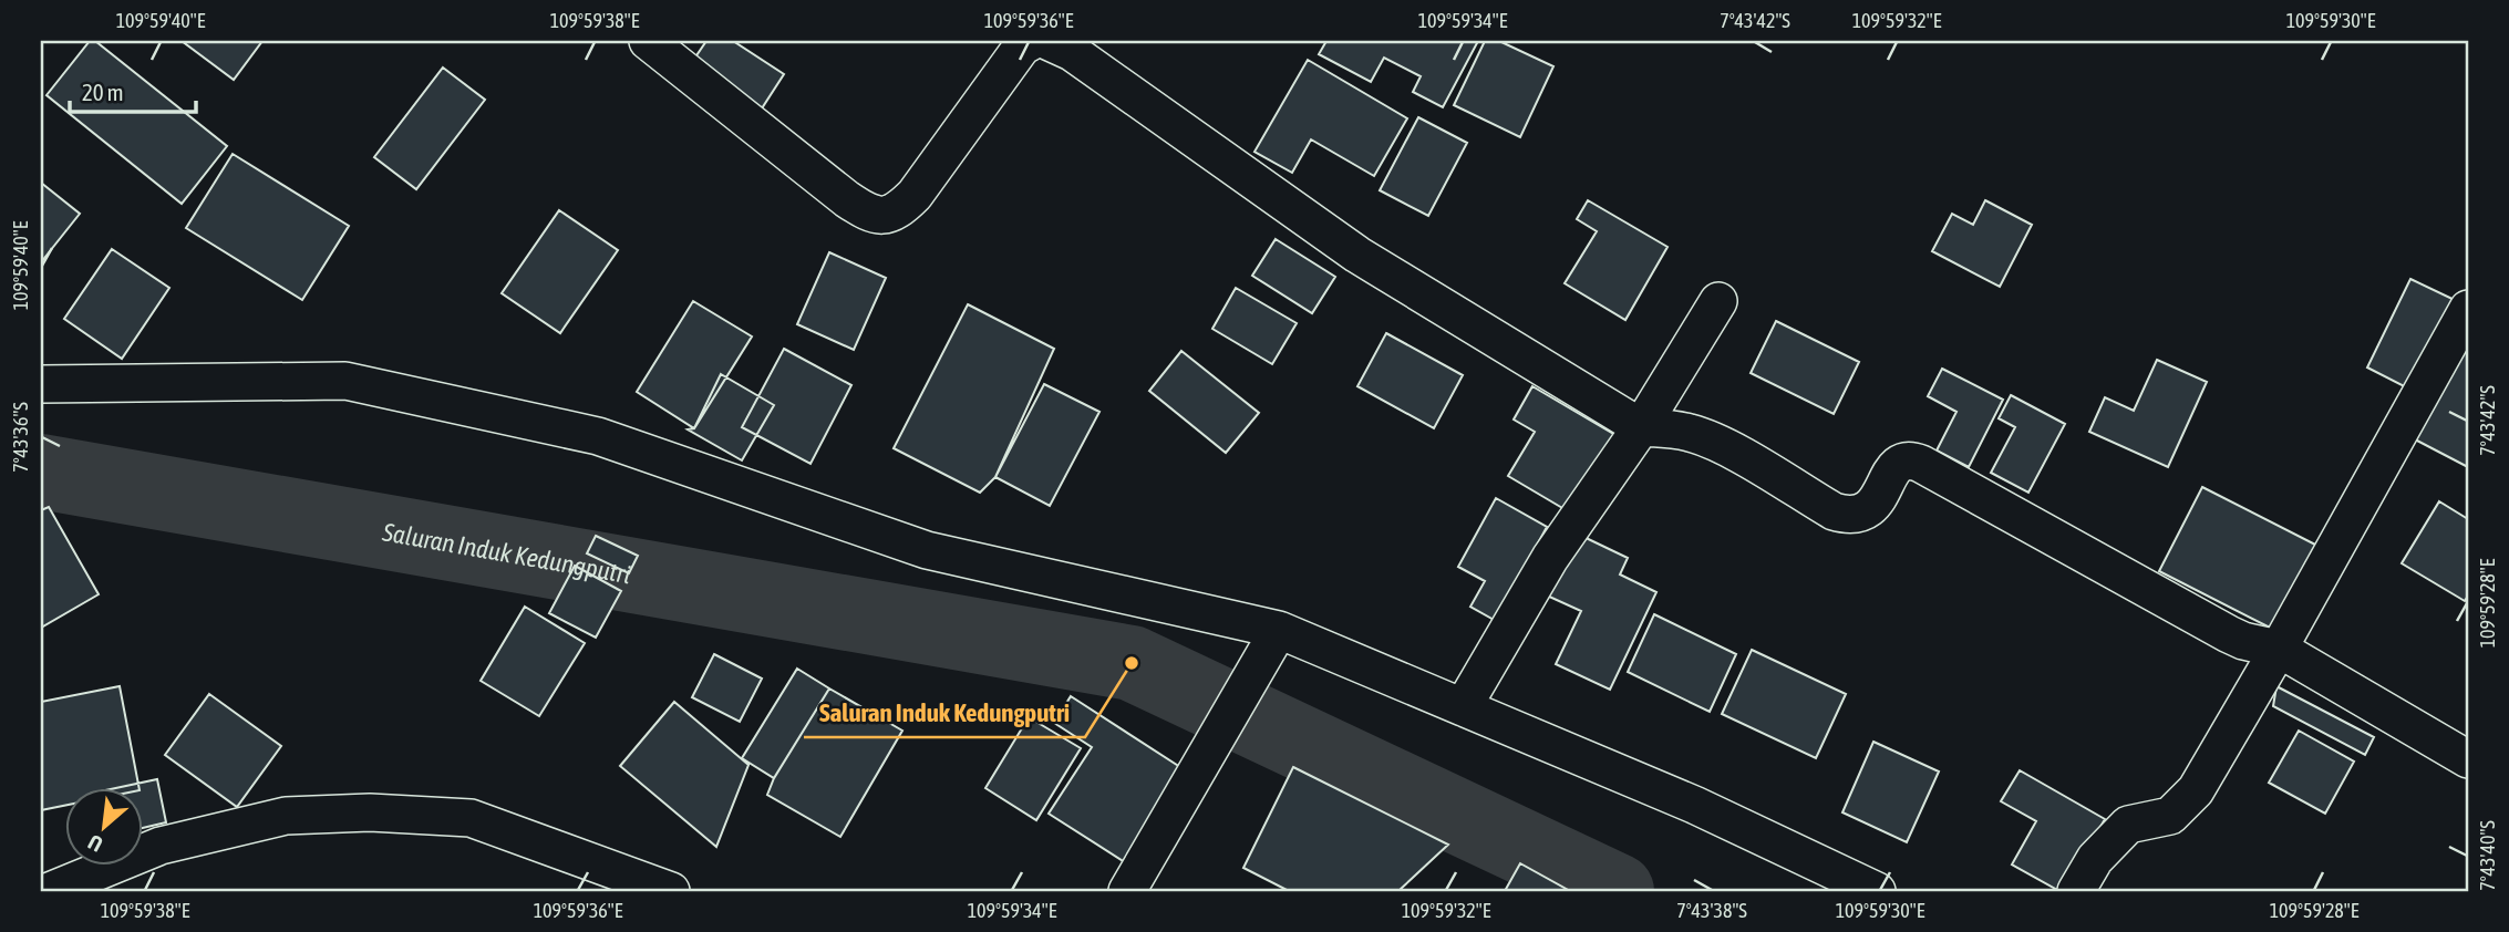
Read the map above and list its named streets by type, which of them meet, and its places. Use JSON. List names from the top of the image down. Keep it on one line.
{"water":["Saluran Induk Kedungputri"],"places":["Saluran Induk Kedungputri"],"scale_bar":"20 m","north":"bottom left","coordinates":["109°59'40\"E","109°59'38\"E","109°59'36\"E","109°59'34\"E","7°43'42\"S","109°59'32\"E","109°59'30\"E","7°43'36\"S","109°59'28\"E","7°43'40\"S","7°43'38\"S"]}
